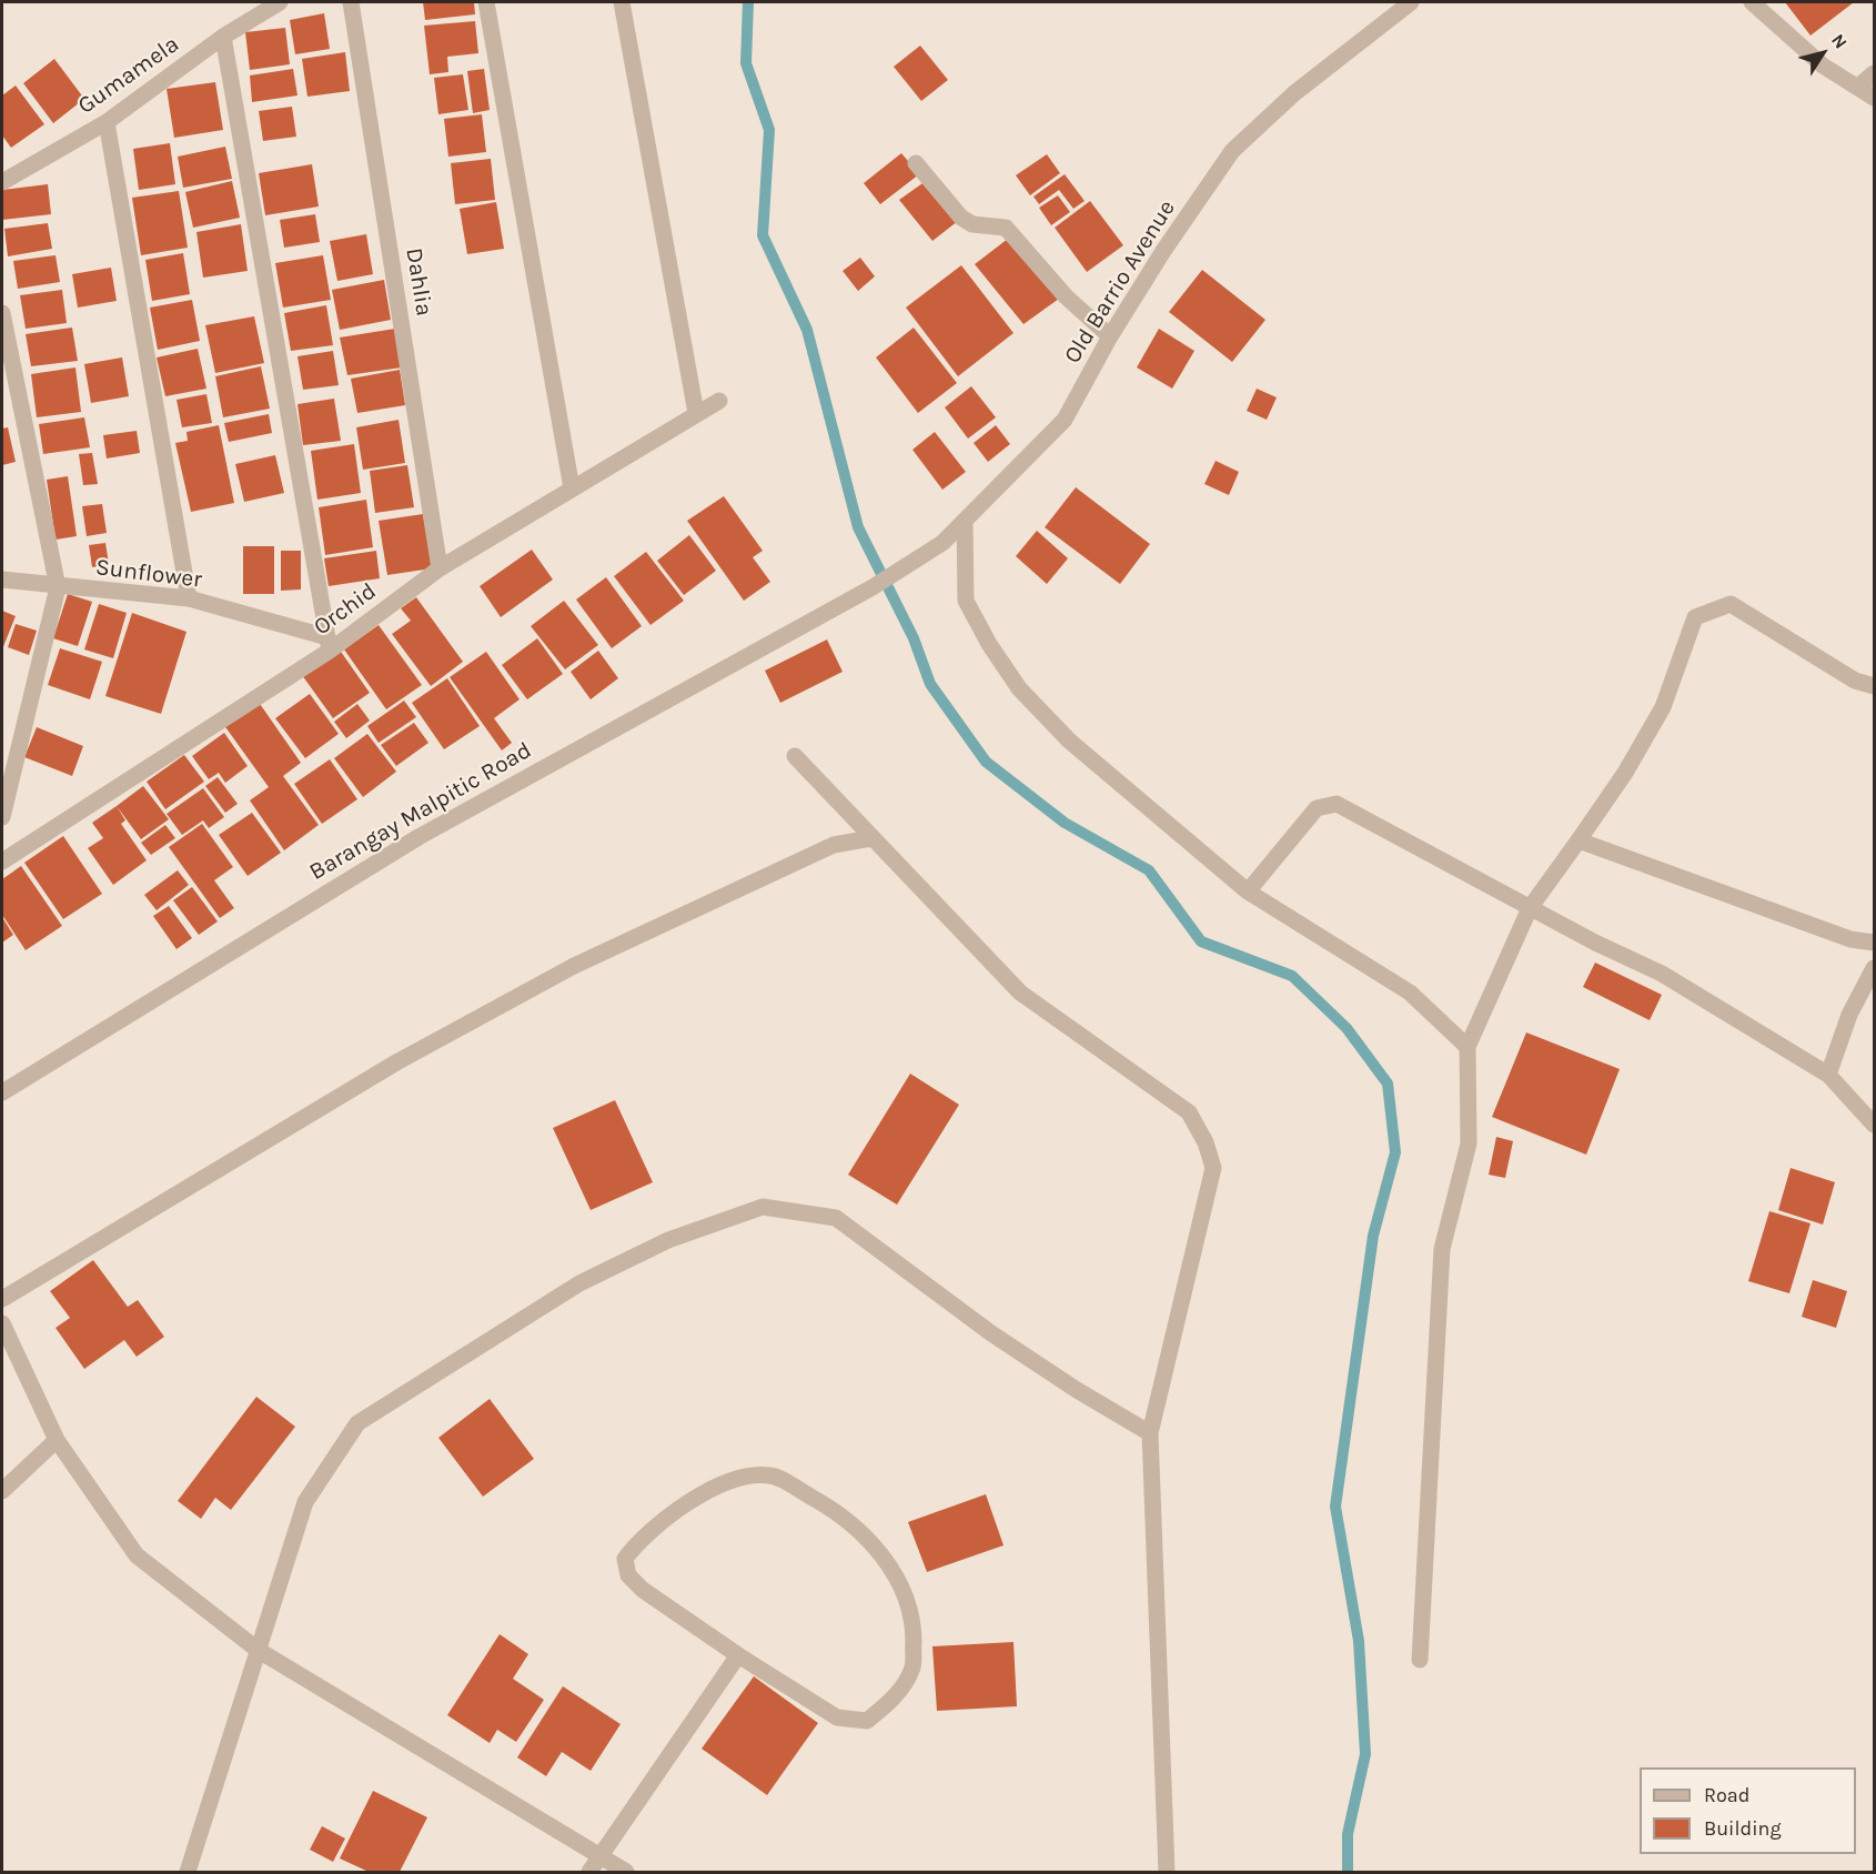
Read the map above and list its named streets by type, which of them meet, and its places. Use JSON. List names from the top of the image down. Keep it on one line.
{"streets":{"street":["Gumamela","Dahlia","Old Barrio Avenue","Sunflower","Orchid","Barangay Malpitic Road"]},"crossings":[["Dahlia","Orchid"],["Old Barrio Avenue","Barangay Malpitic Road"],["Sunflower","Orchid"]],"legend":["Road","Building"],"north":"top right"}
